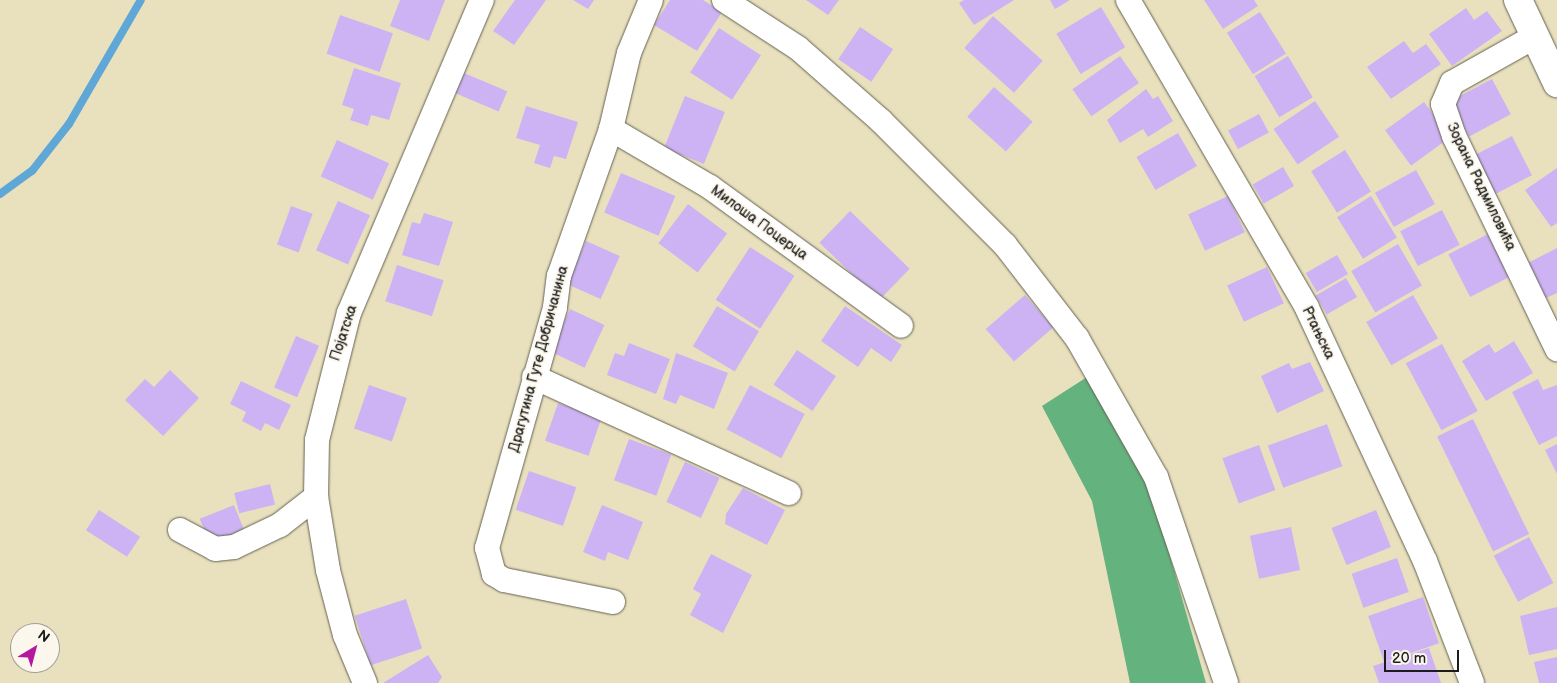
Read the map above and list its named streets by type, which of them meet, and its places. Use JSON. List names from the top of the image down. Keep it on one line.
{"streets":{"street":["Зорана Радмиловића","Милоша Поцерца","Појатска","Ртањска","Драгутина Гуте Добричанина"]},"crossings":[["Милоша Поцерца","Драгутина Гуте Добричанина"]],"scale_bar":"20 m","north":"top right"}
